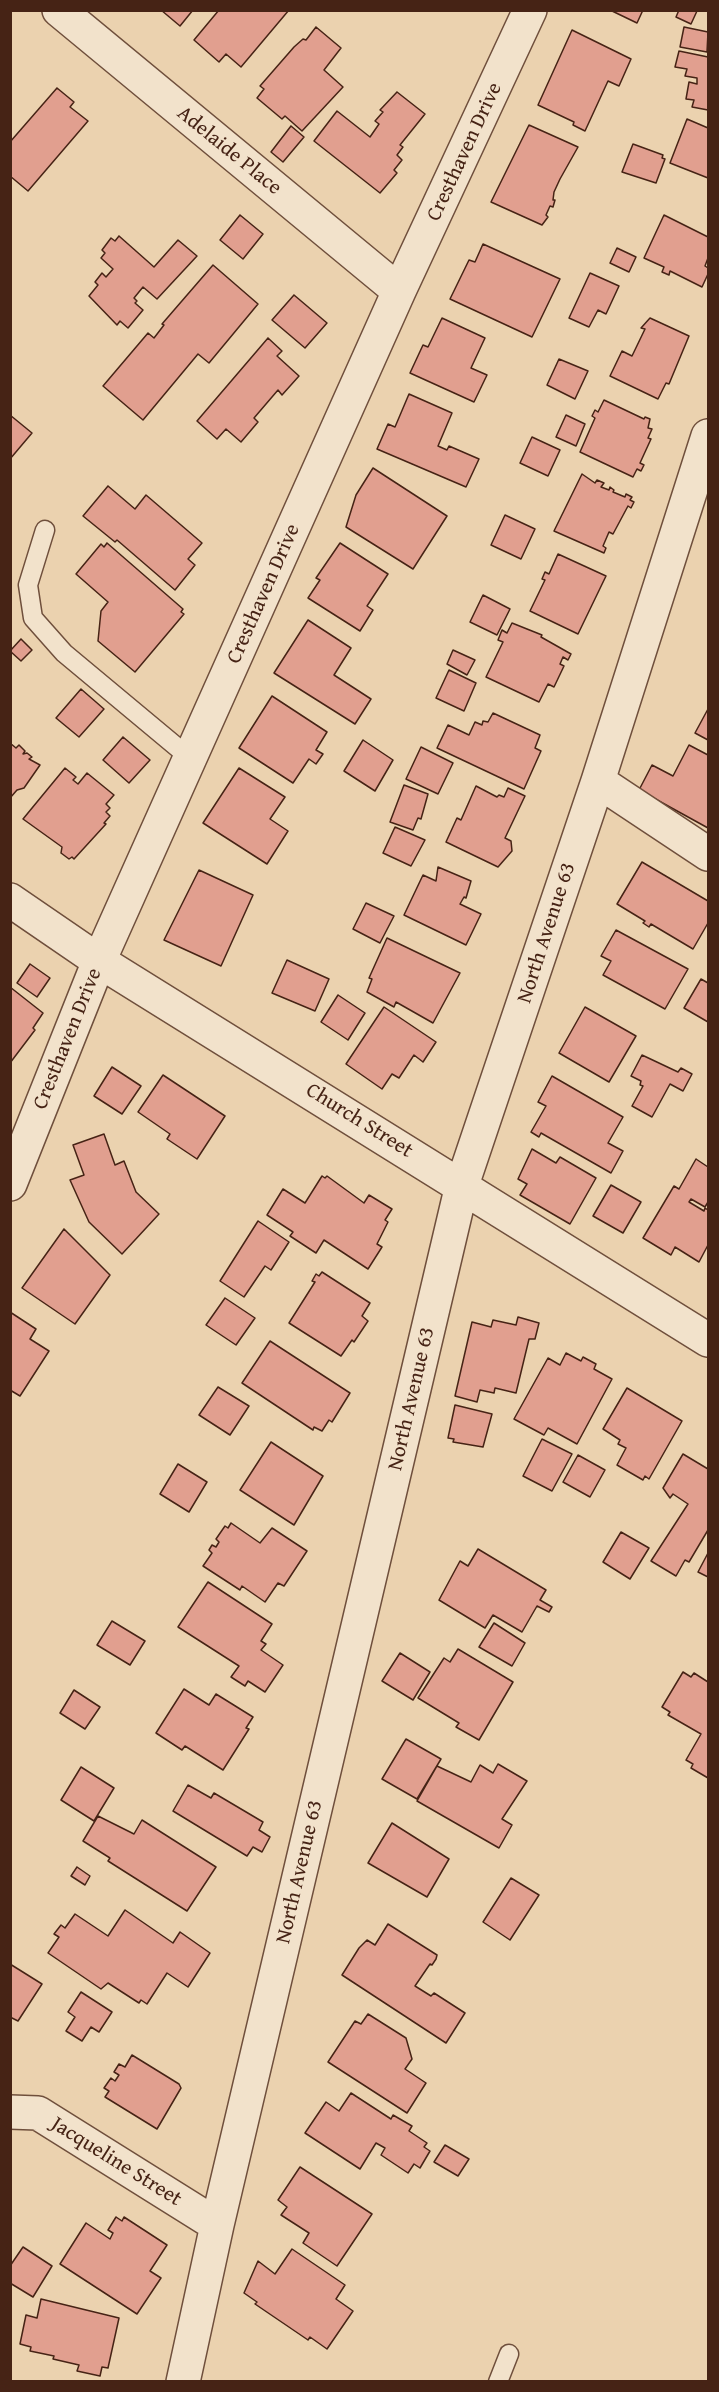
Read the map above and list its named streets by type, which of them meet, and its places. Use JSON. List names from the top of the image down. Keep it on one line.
{"streets":{"street":["Adelaide Place","Cresthaven Drive","North Avenue 63","Church Street","Jacqueline Street"]},"crossings":[["Adelaide Place","Cresthaven Drive"],["Cresthaven Drive","Church Street"],["North Avenue 63","Church Street"],["North Avenue 63","Jacqueline Street"]]}
